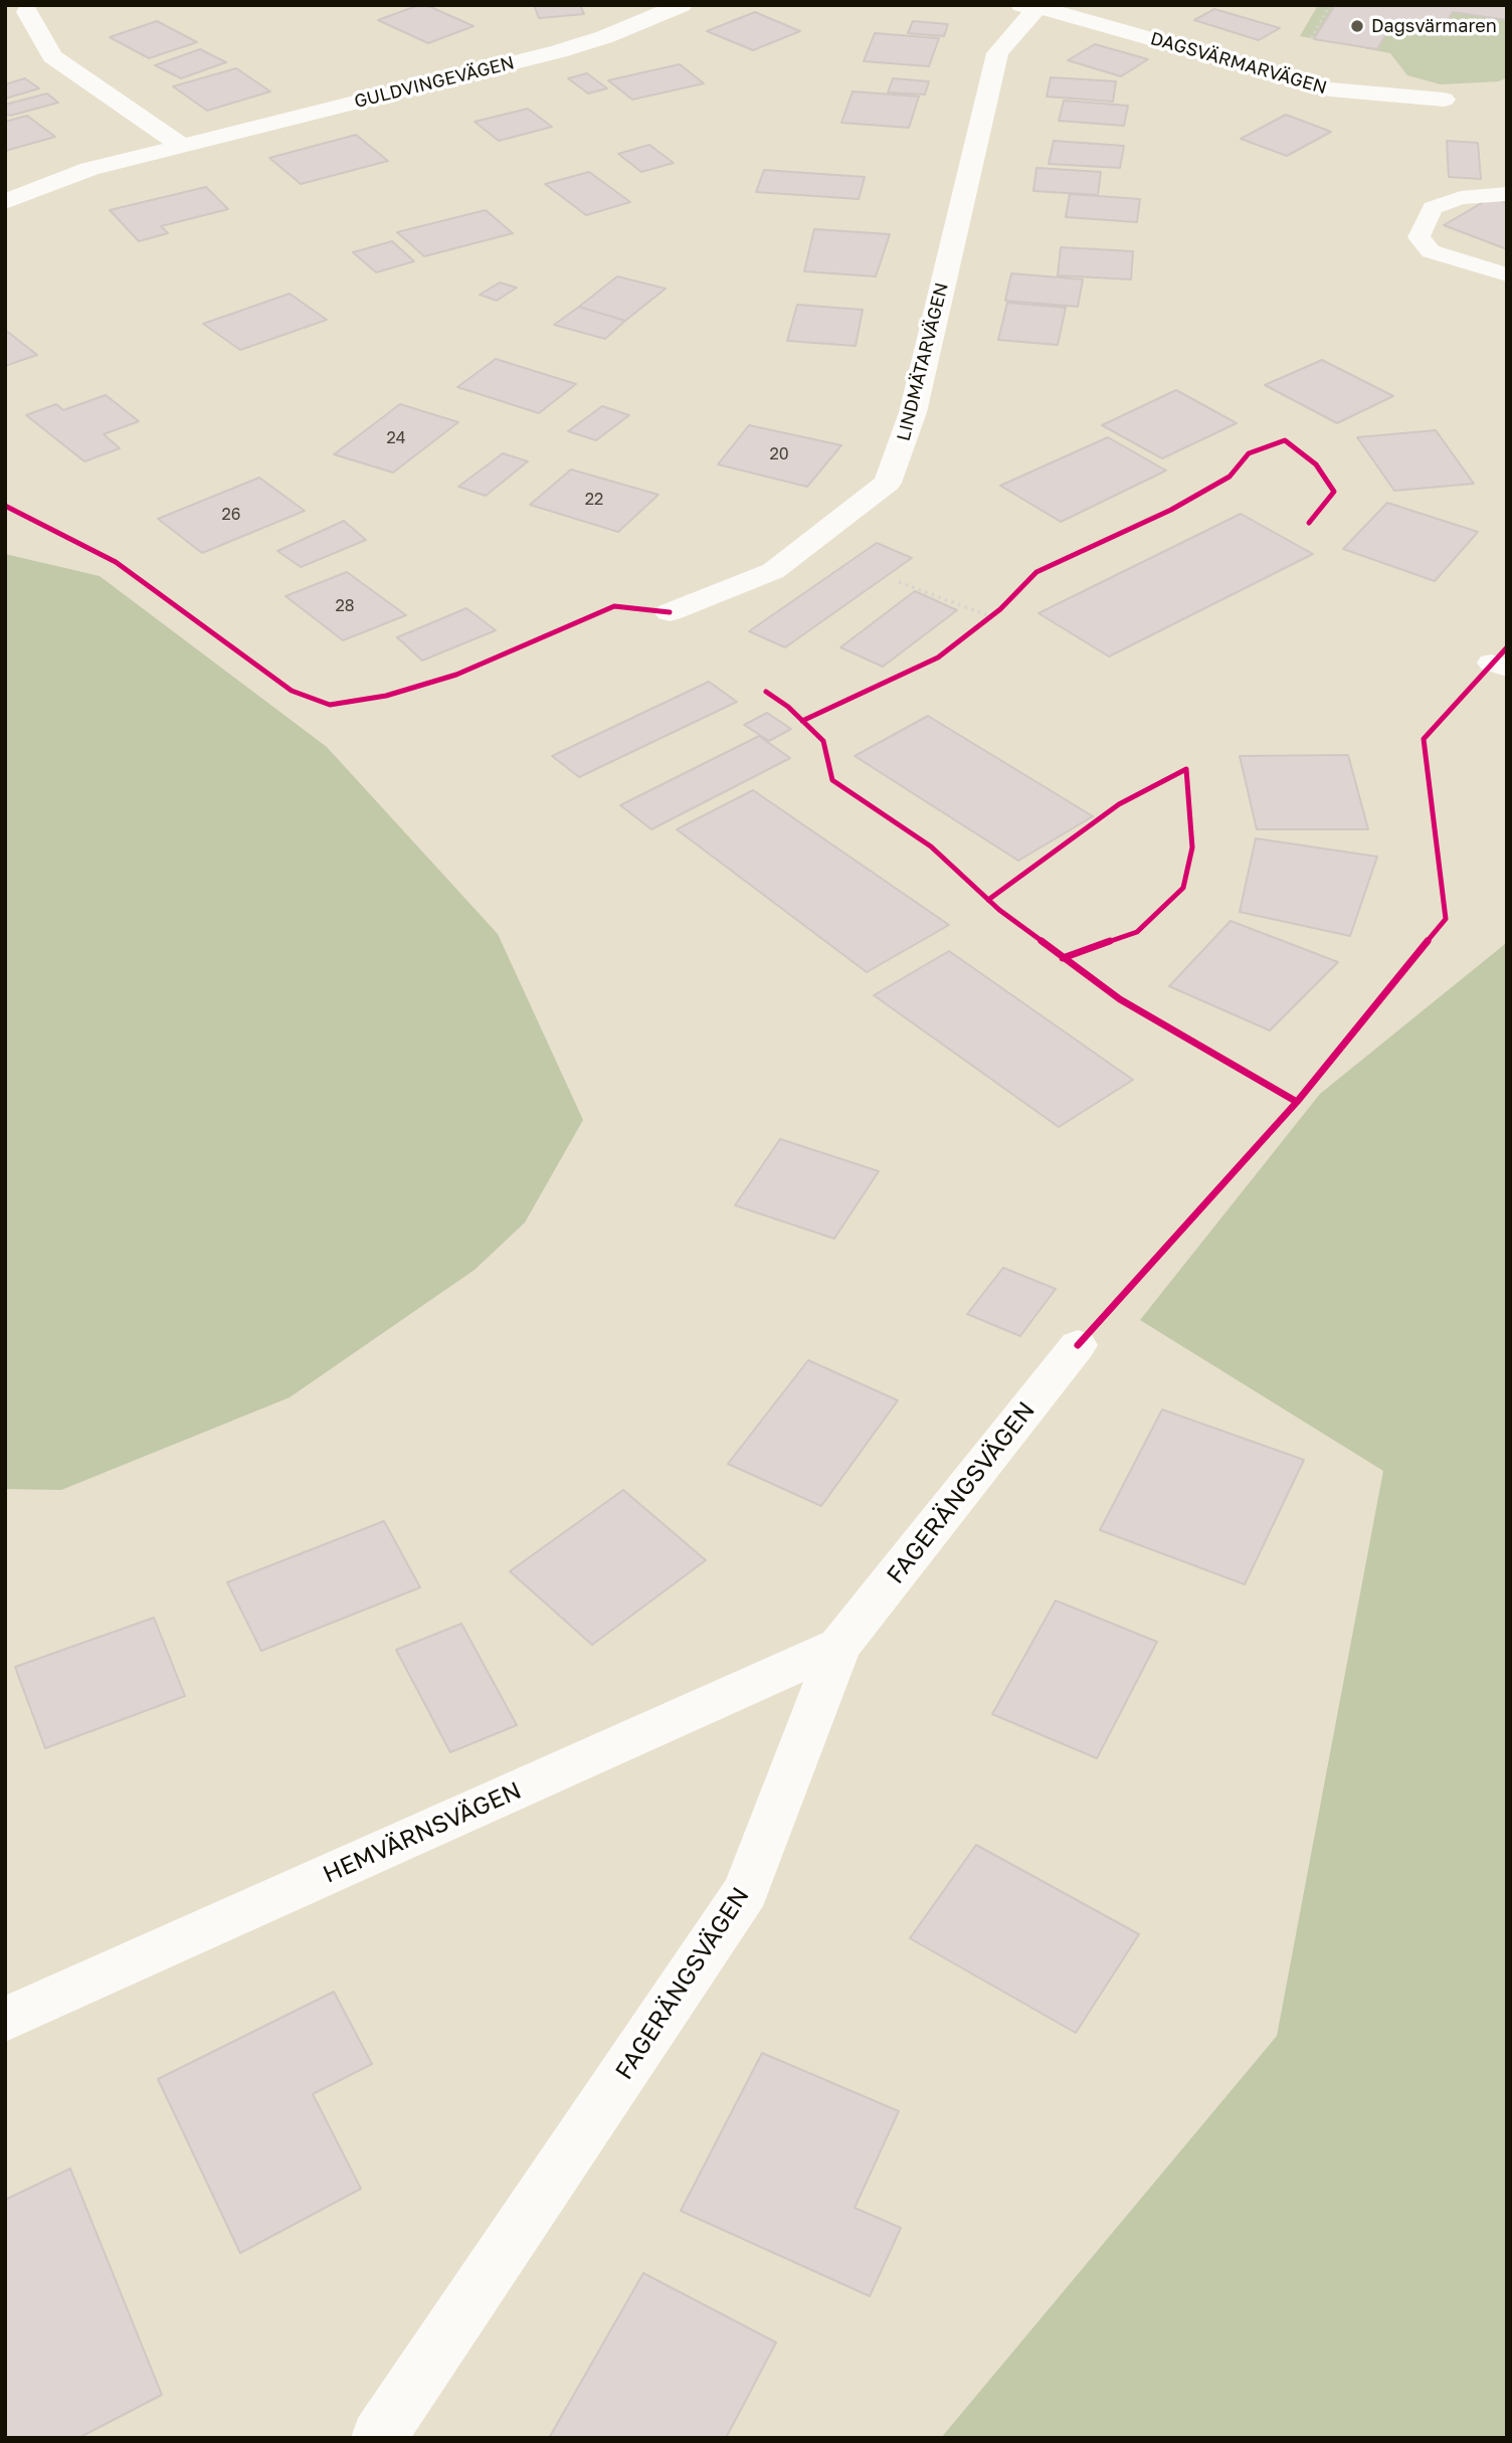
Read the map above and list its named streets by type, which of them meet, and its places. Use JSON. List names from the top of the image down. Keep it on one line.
{"streets":{"street":["DAGSVÄRMARVÄGEN","GULDVINGEVÄGEN","LINDMÄTARVÄGEN","FAGERÄNGSVÄGEN","HEMVÄRNSVÄGEN"]},"crossings":[["DAGSVÄRMARVÄGEN","LINDMÄTARVÄGEN"],["FAGERÄNGSVÄGEN","HEMVÄRNSVÄGEN"]],"places":["Dagsvärmaren"],"house_numbers":["24","20","22","26","28"]}
